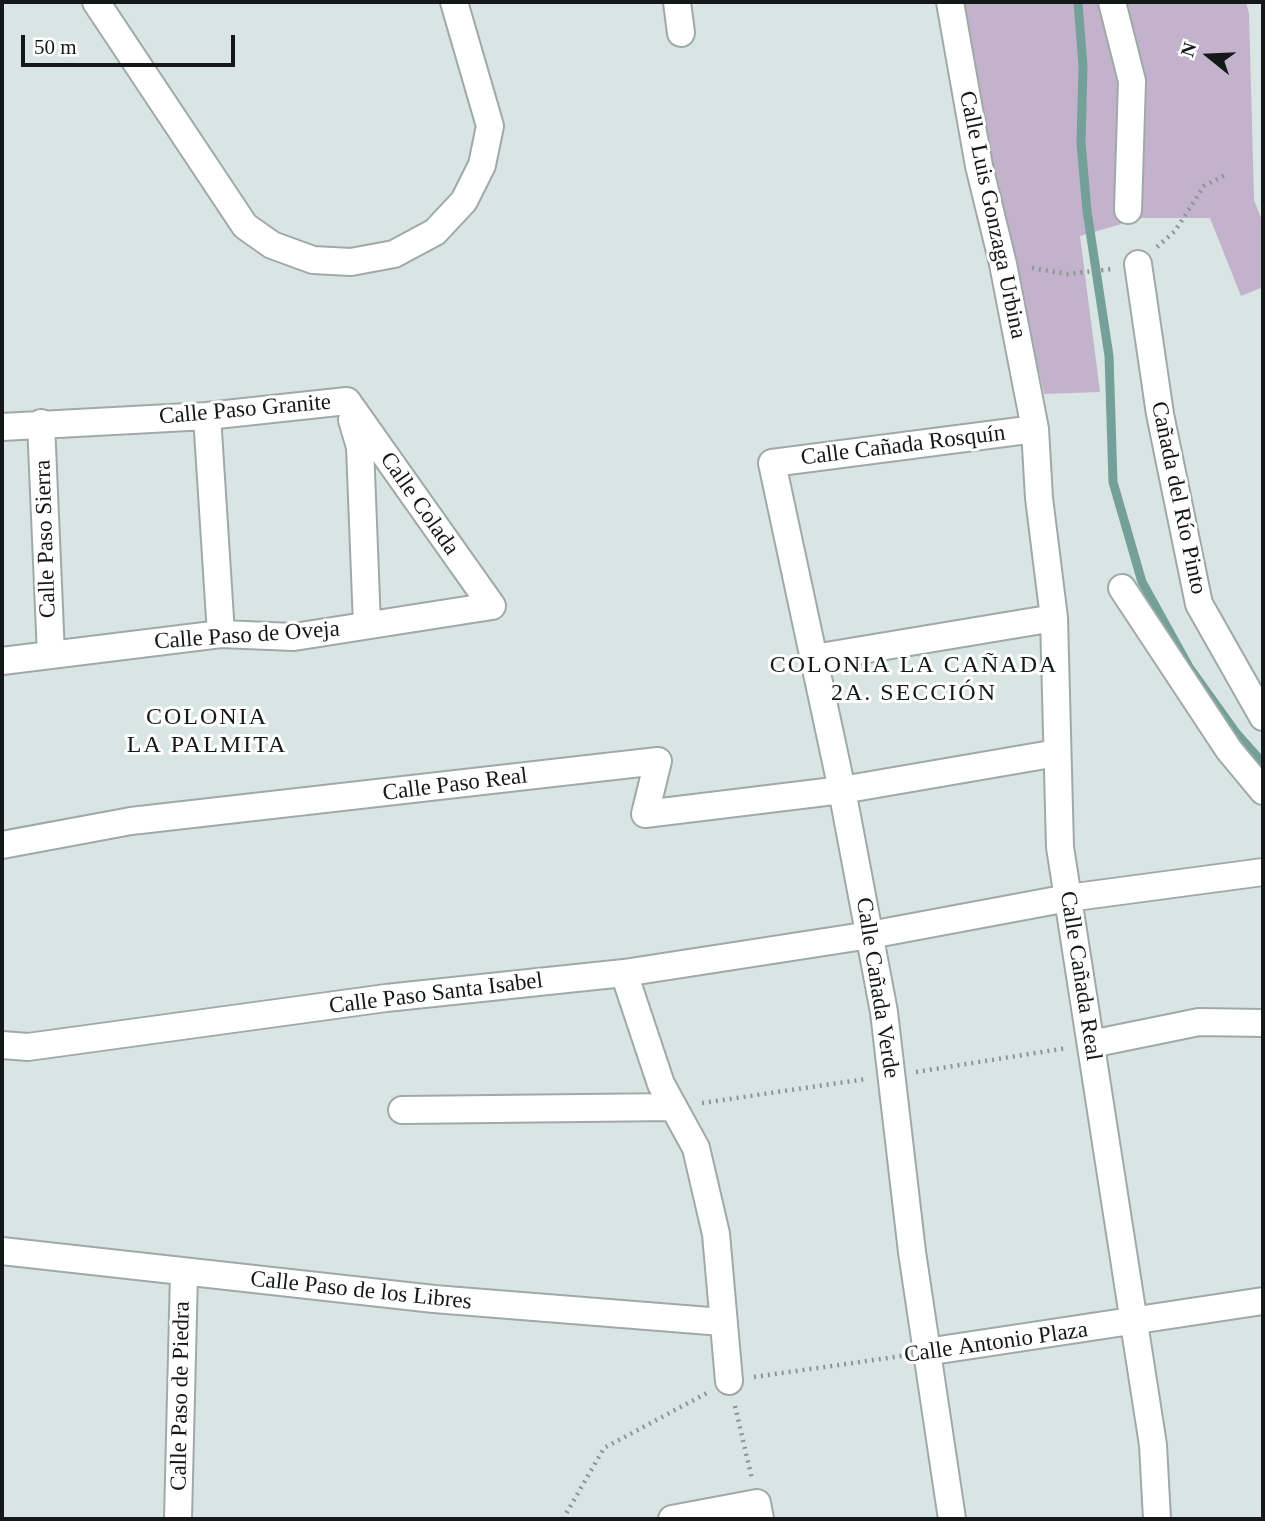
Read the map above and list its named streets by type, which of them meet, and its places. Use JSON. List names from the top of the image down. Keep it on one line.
{"streets":{"street":["Calle Luis Gonzaga Urbina","Calle Paso Granite","Calle Cañada Rosquín","Cañada del Río Pinto","Calle Colada","Calle Paso Sierra","Calle Paso de Oveja","Calle Paso Real","Calle Cañada Real","Calle Cañada Verde","Calle Paso Santa Isabel","Calle Paso de los Libres","Calle Antonio Plaza","Calle Paso de Piedra"]},"crossings":[["Calle Luis Gonzaga Urbina","Calle Cañada Rosquín"],["Calle Luis Gonzaga Urbina","Calle Cañada Real"],["Calle Paso Granite","Calle Colada"],["Calle Paso Granite","Calle Paso Sierra"],["Calle Paso Granite","Calle Paso de Oveja"],["Calle Cañada Rosquín","Calle Cañada Real"],["Calle Cañada Rosquín","Calle Cañada Verde"],["Calle Colada","Calle Paso de Oveja"],["Calle Paso Sierra","Calle Paso de Oveja"],["Calle Paso Real","Calle Cañada Verde"],["Calle Cañada Real","Calle Paso Santa Isabel"],["Calle Cañada Real","Calle Antonio Plaza"],["Calle Cañada Verde","Calle Paso Santa Isabel"],["Calle Cañada Verde","Calle Antonio Plaza"],["Calle Paso de los Libres","Calle Paso de Piedra"]],"districts":["COLONIA LA CAÑADA 2A. SECCIÓN","COLONIA LA PALMITA"],"scale_bar":"50 m","north":"left"}
